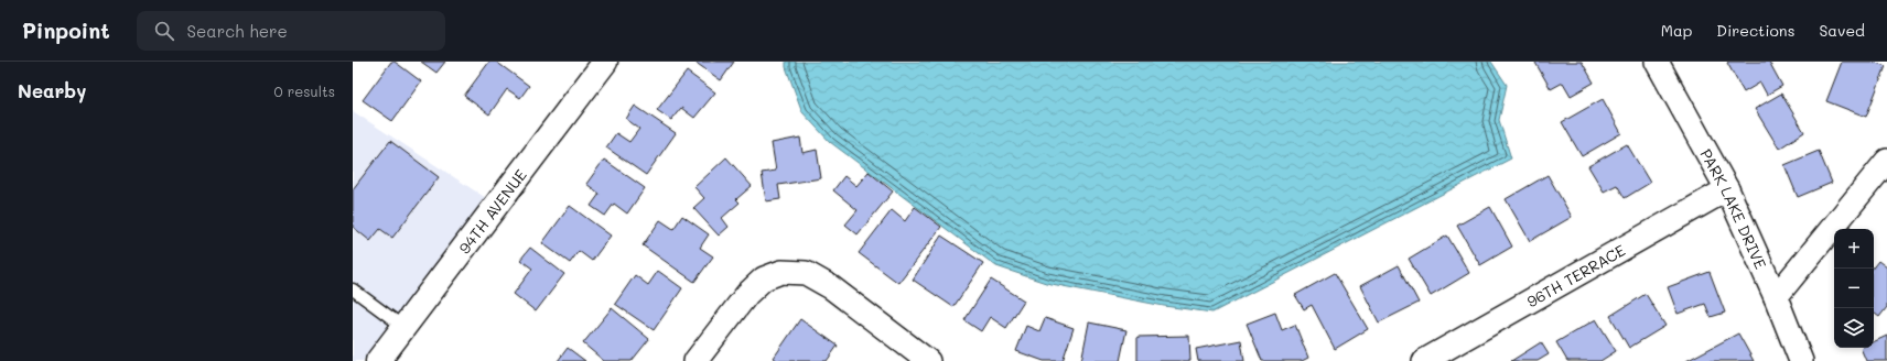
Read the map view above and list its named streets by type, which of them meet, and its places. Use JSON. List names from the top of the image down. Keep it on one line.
{"streets":{"street":["PARK LAKE DRIVE","94TH AVENUE","96TH TERRACE"]},"crossings":[["PARK LAKE DRIVE","96TH TERRACE"]],"page":{"header":"Pinpoint","search":"Search here","nav":["Map","Directions","Saved"],"heading":["Nearby","0 results"],"map_buttons":["+","−"]}}
